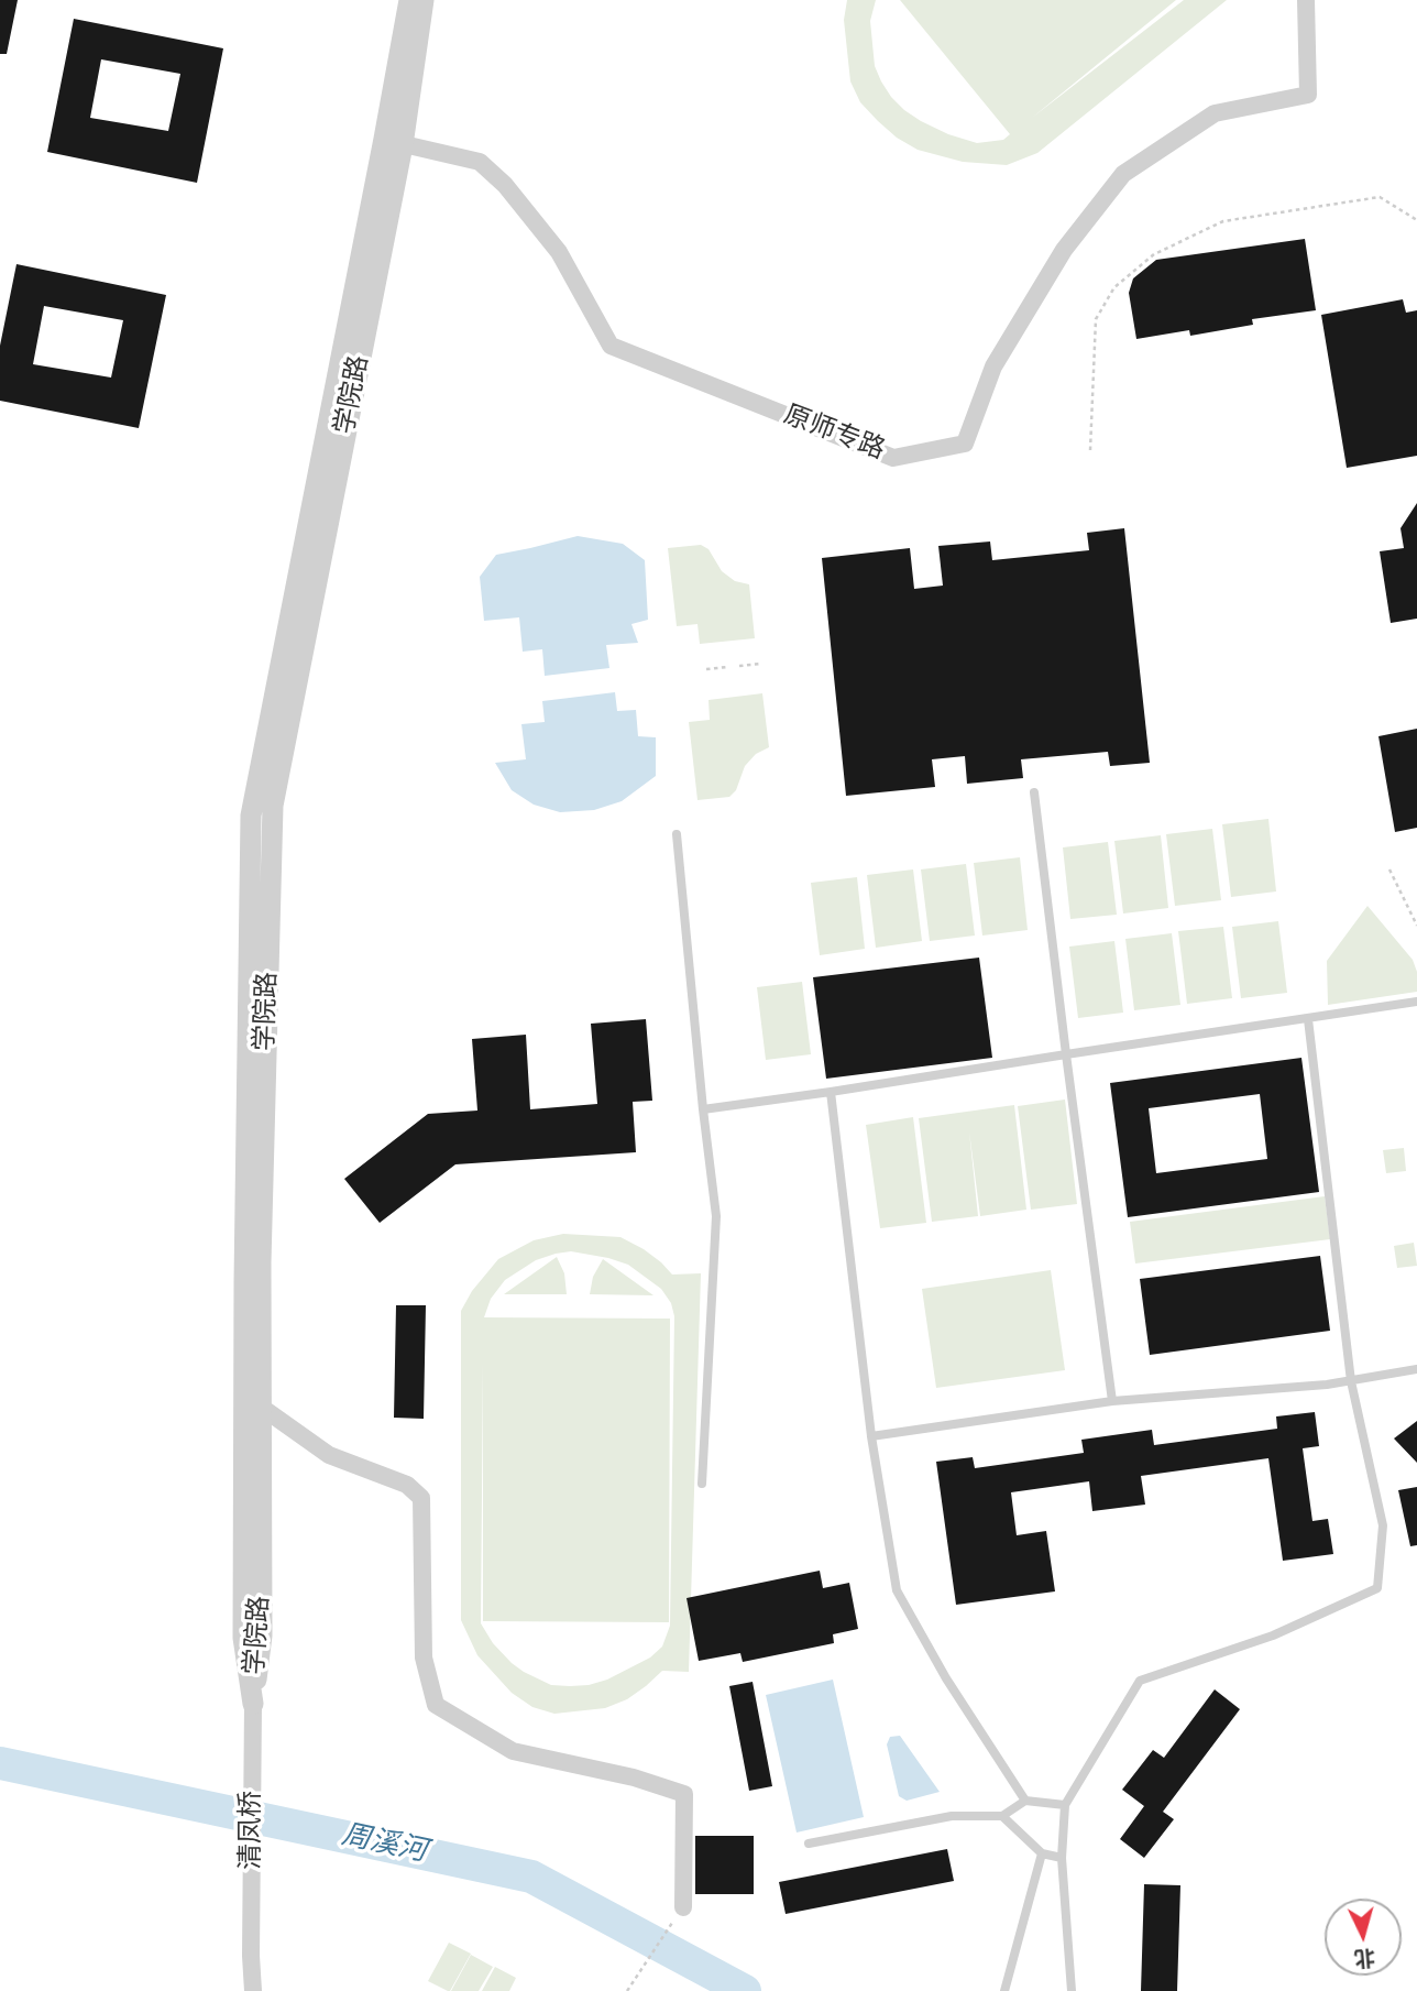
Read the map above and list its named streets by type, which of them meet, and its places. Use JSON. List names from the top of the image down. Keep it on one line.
{"streets":{"street":["学院路","原师专路","清凤桥"]},"crossings":[["学院路","原师专路"],["学院路","清凤桥"]],"water":["周溪河"],"north":"bottom"}
